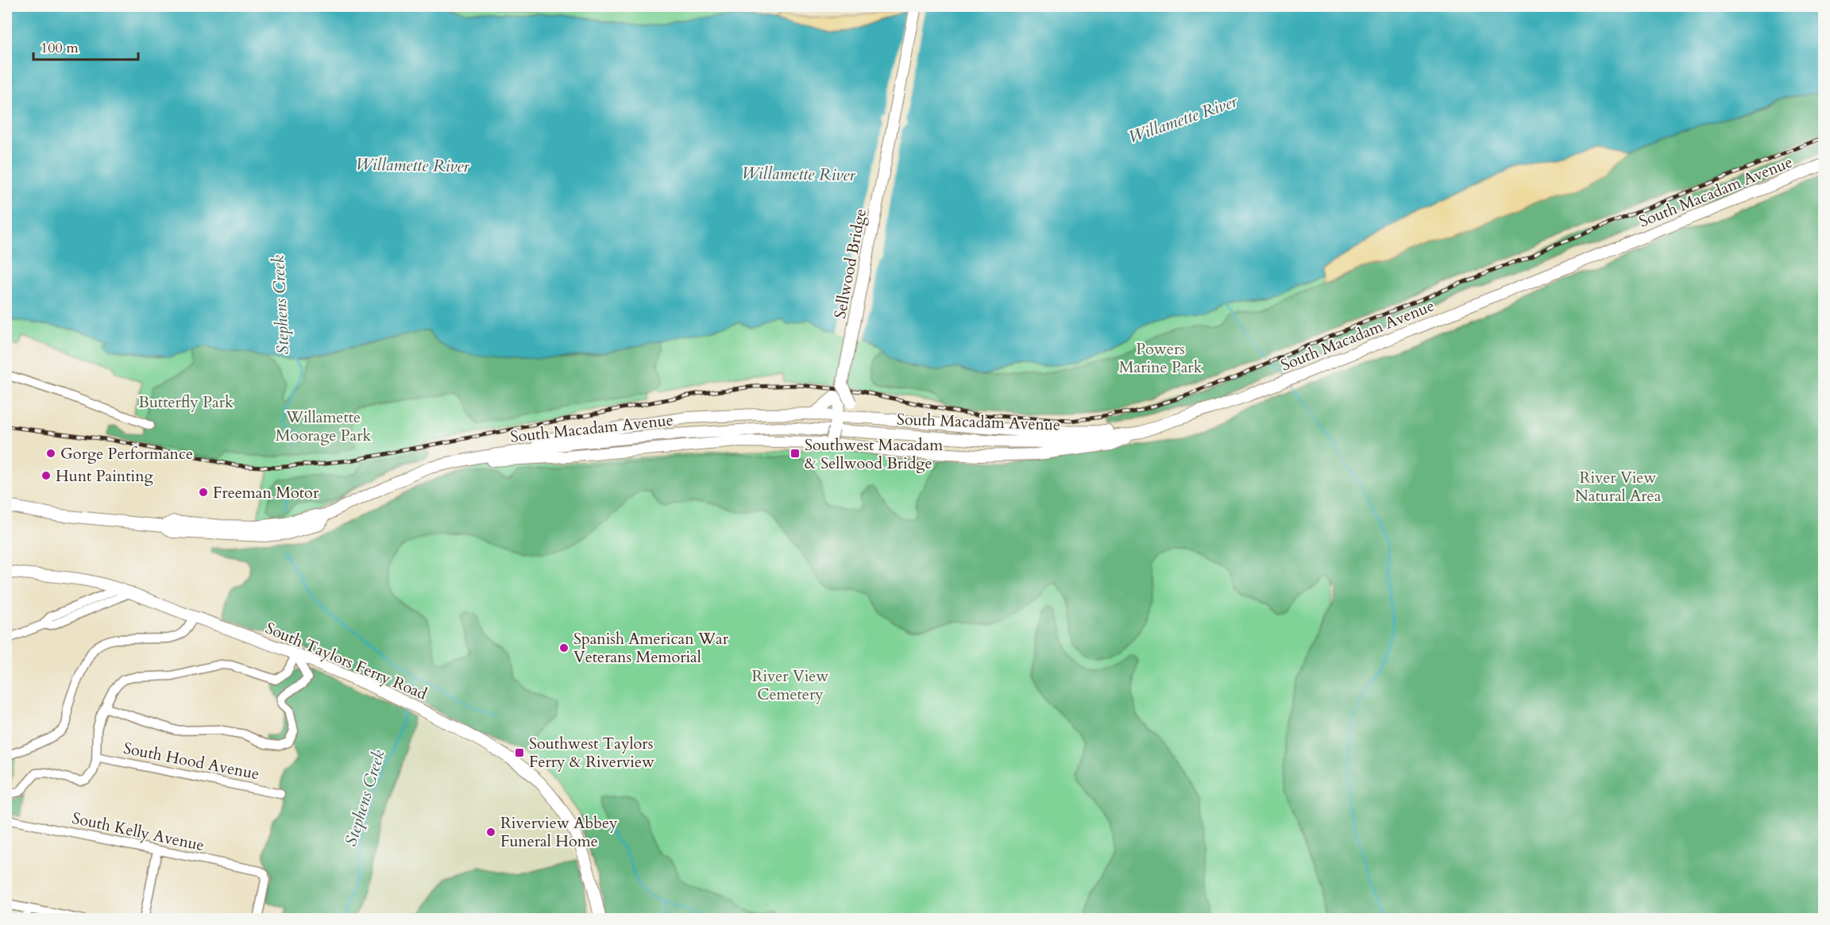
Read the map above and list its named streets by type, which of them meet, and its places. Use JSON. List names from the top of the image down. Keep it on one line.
{"streets":{"main road":["South Macadam Avenue","Sellwood Bridge","South Taylors Ferry Road"],"street":["South Hood Avenue","South Kelly Avenue"]},"water":["Willamette River","Stephens Creek"],"parks":["Powers Marine Park","Butterfly Park","Willamette Moorage Park","River View Natural Area","River View Cemetery"],"places":{"other":["Gorge Performance","Hunt Painting","Freeman Motor","Spanish American War Veterans Memorial","Riverview Abbey Funeral Home"],"transit":["Southwest Macadam & Sellwood Bridge","Southwest Taylors Ferry & Riverview"]},"scale_bar":"100 m"}
